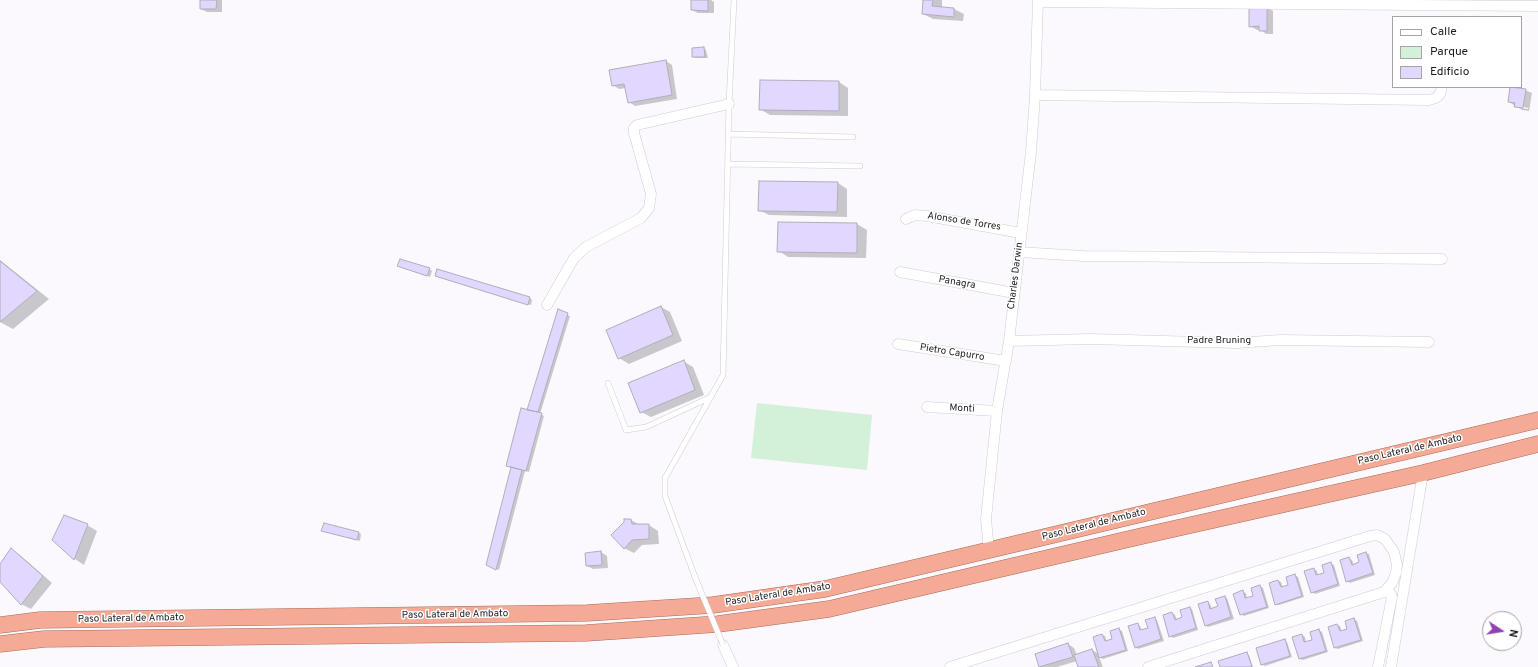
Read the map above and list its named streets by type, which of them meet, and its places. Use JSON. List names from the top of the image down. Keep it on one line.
{"streets":{"highway":["Paso Lateral de Ambato"],"street":["Alonso de Torres","Charles Darwin","Panagra","Padre Bruning","Pietro Capurro","Monti"]},"crossings":[["Alonso de Torres","Charles Darwin"],["Charles Darwin","Panagra"],["Charles Darwin","Padre Bruning"],["Charles Darwin","Pietro Capurro"],["Charles Darwin","Monti"],["Charles Darwin","Paso Lateral de Ambato"]],"legend":["Calle","Parque","Edificio"],"north":"right"}
